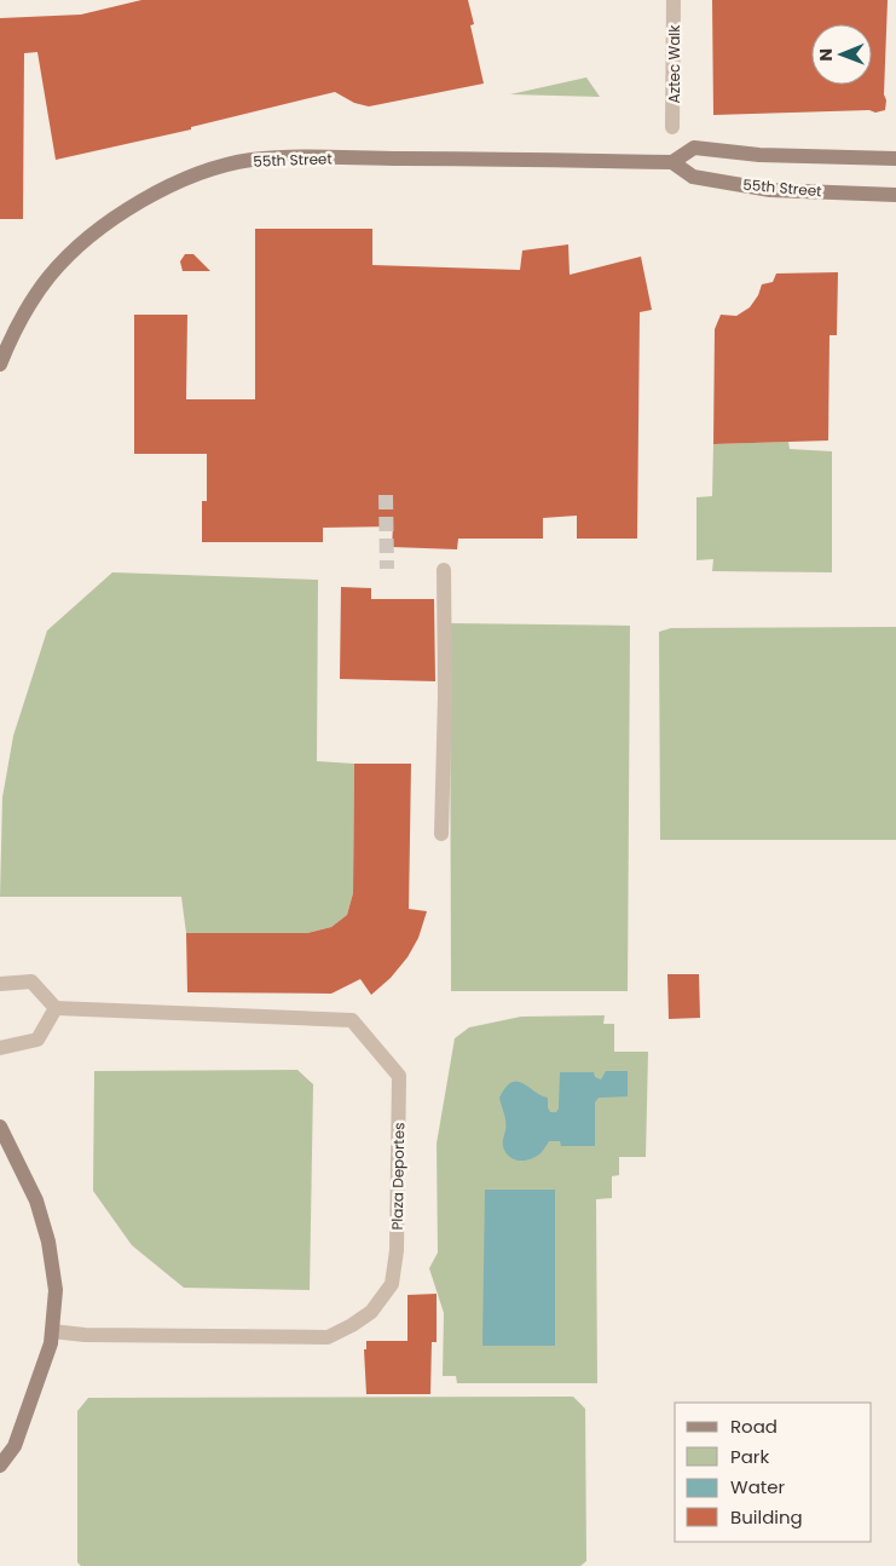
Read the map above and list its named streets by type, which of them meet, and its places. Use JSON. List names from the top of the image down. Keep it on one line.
{"streets":{"street":["Aztec Walk","55th Street","Plaza Deportes"]},"legend":["Road","Park","Water","Building"],"north":"left"}
